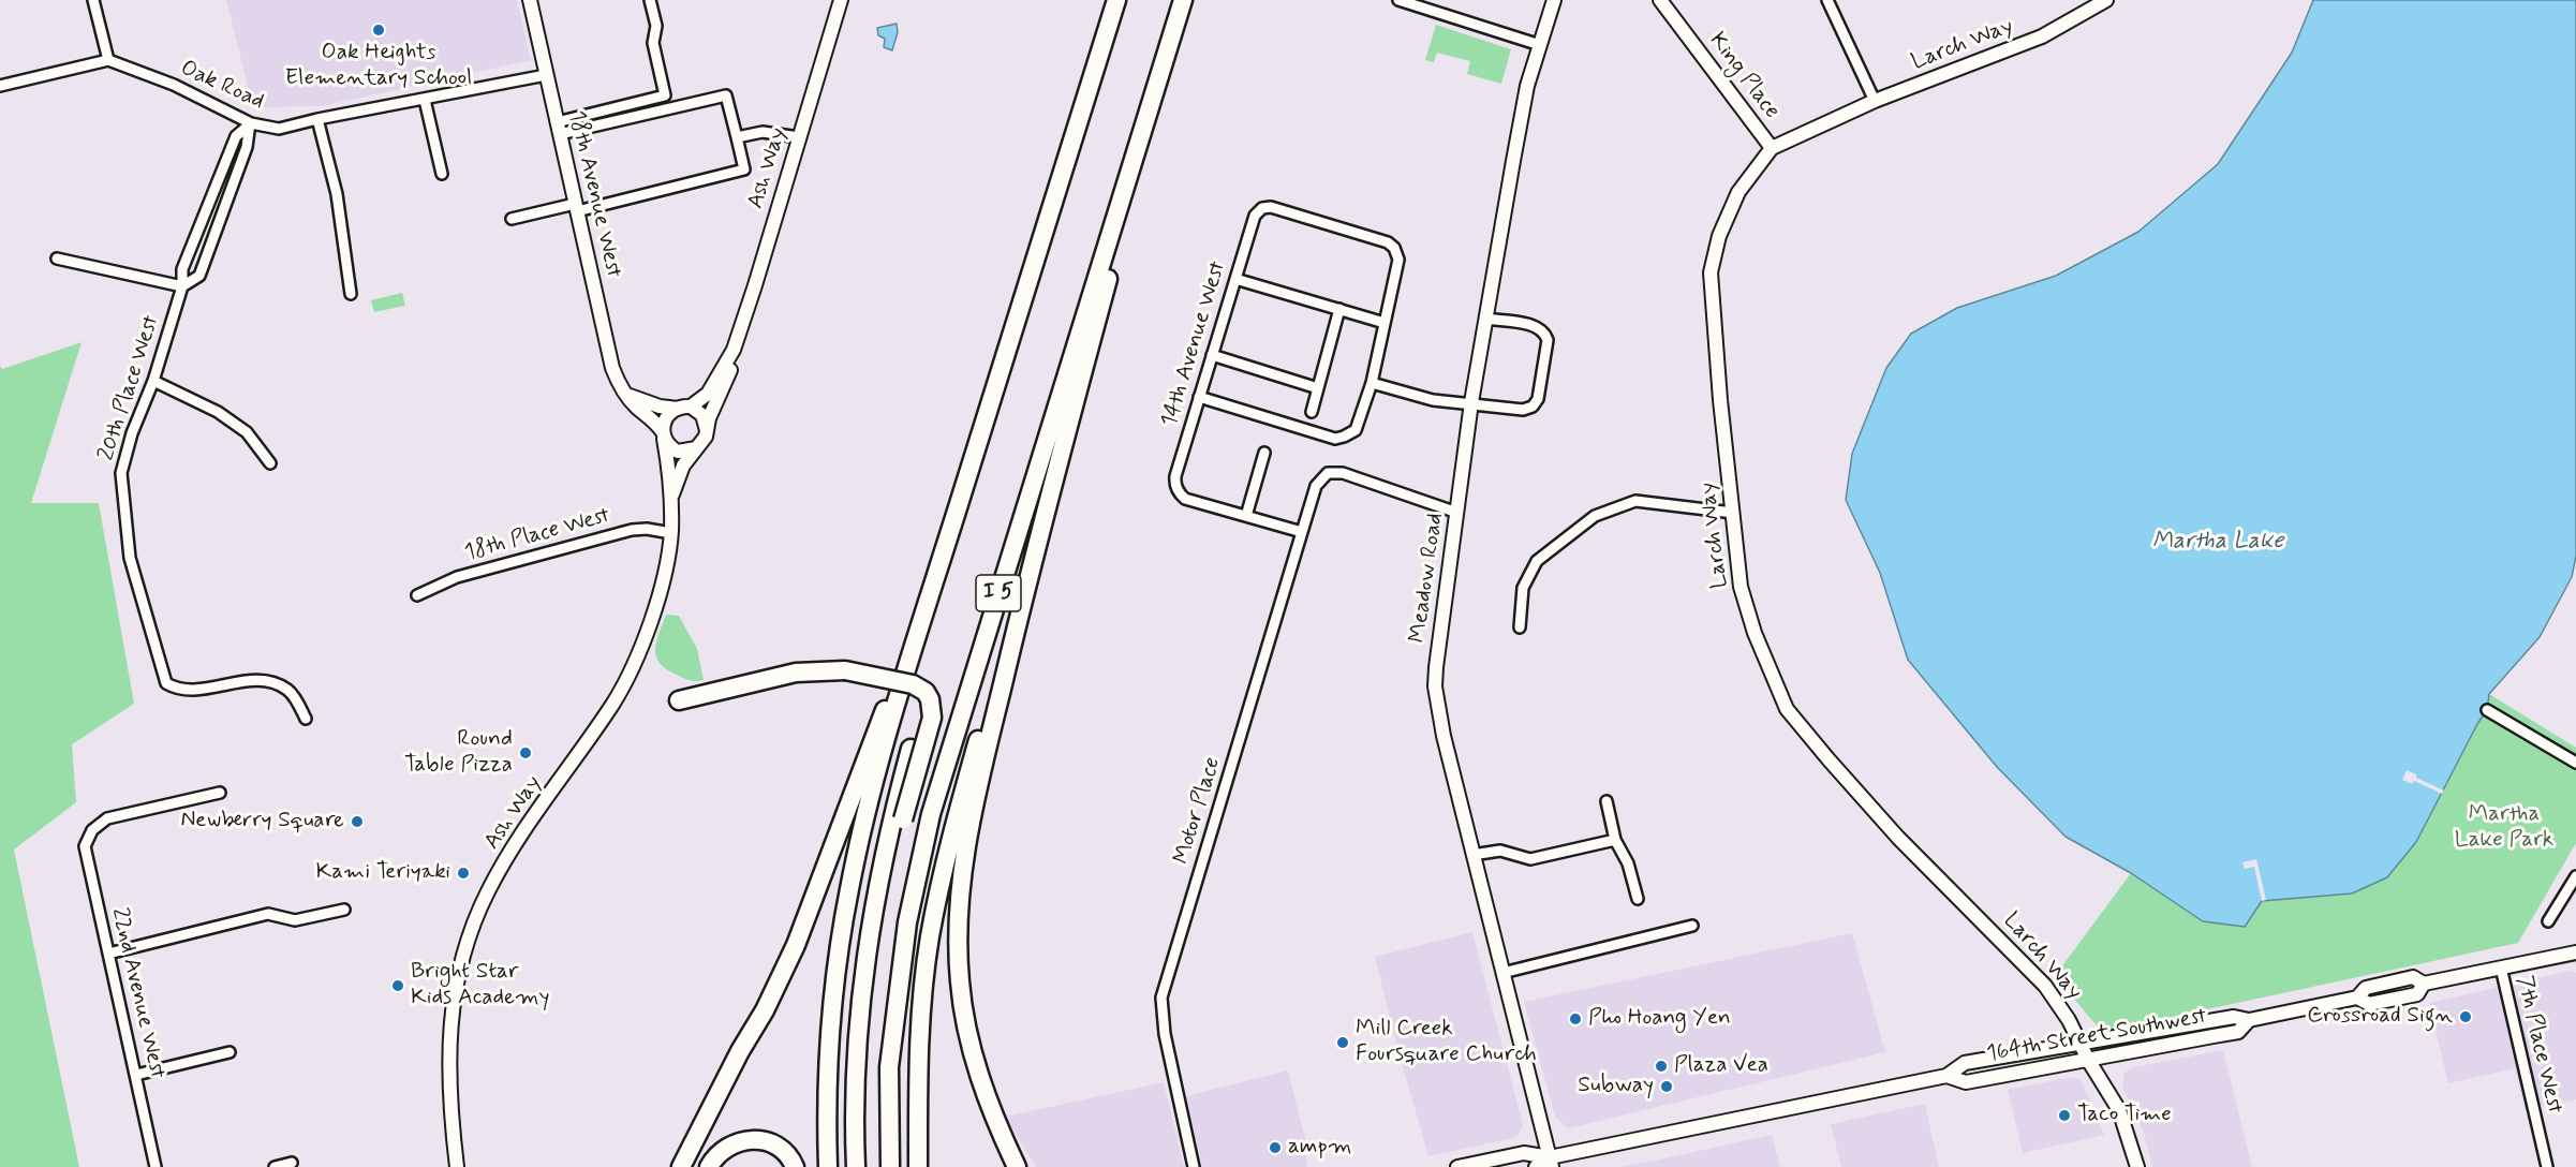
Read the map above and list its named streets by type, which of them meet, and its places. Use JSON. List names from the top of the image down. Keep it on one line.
{"streets":{"highway":["I 5"],"street":["Larch Way","King Place","Oak Road","Ash Way","18th Avenue West","14th Avenue West","20th Place West","18th Place West","Meadow Road","Motor Place","22nd Avenue West","164th Street Southwest","7th Place West"]},"crossings":[["Larch Way","King Place"],["Larch Way","164th Street Southwest"],["Oak Road","18th Avenue West"],["Oak Road","20th Place West"],["Ash Way","18th Avenue West"],["Ash Way","18th Place West"],["Meadow Road","Motor Place"],["Meadow Road","164th Street Southwest"],["164th Street Southwest","7th Place West"]],"water":["Martha Lake"],"parks":["Martha Lake Park"],"places":["Oak Heights Elementary School","Round Table Pizza","Newberry Square","Kami Teriyaki","Bright Star Kids Academy","Crossroad Sign","Pho Hoang Yen","Mill Creek Foursquare Church","Plaza Vea","Subway","Taco Time","ampm"]}
